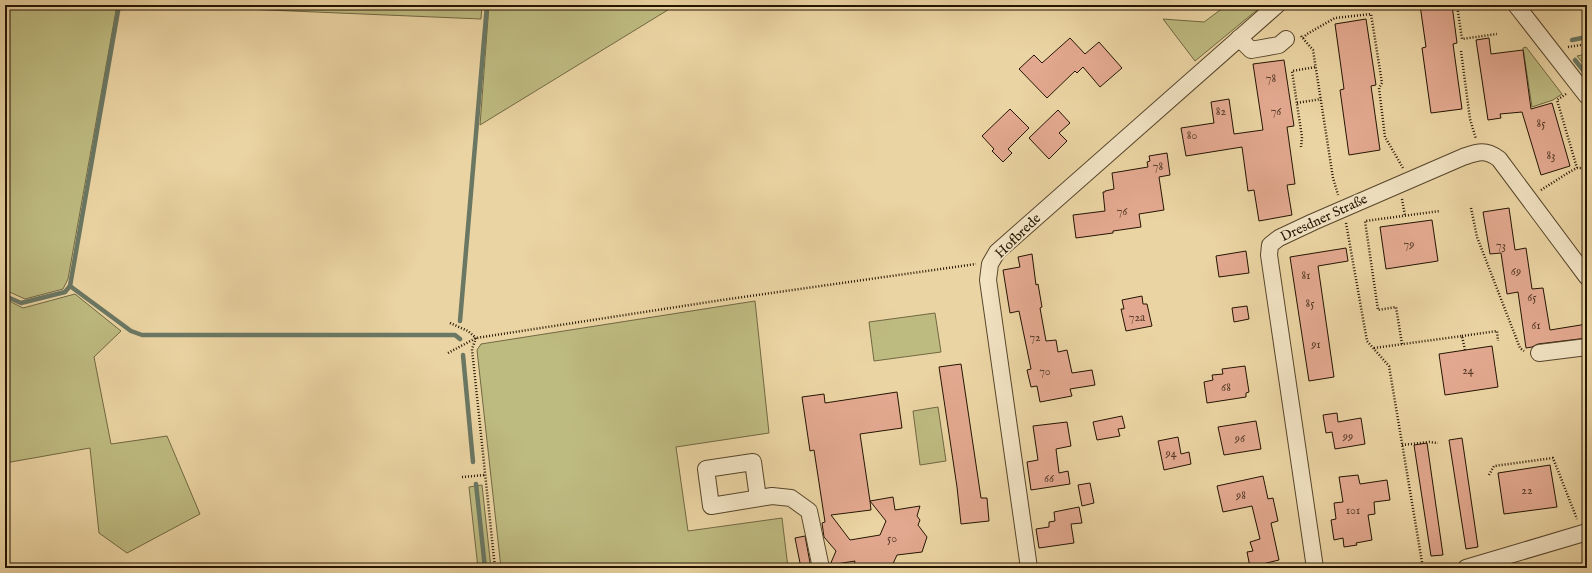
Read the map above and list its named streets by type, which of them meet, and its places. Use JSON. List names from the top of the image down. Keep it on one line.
{"streets":{"street":["Dresdner Straße","Hofbrede"]},"house_numbers":["78","82","76","85","80","83","78","76","79","73","69","81","65","85","72a","61","72","91","24","70","68","99","96","94","66","22","98","101","50"]}
